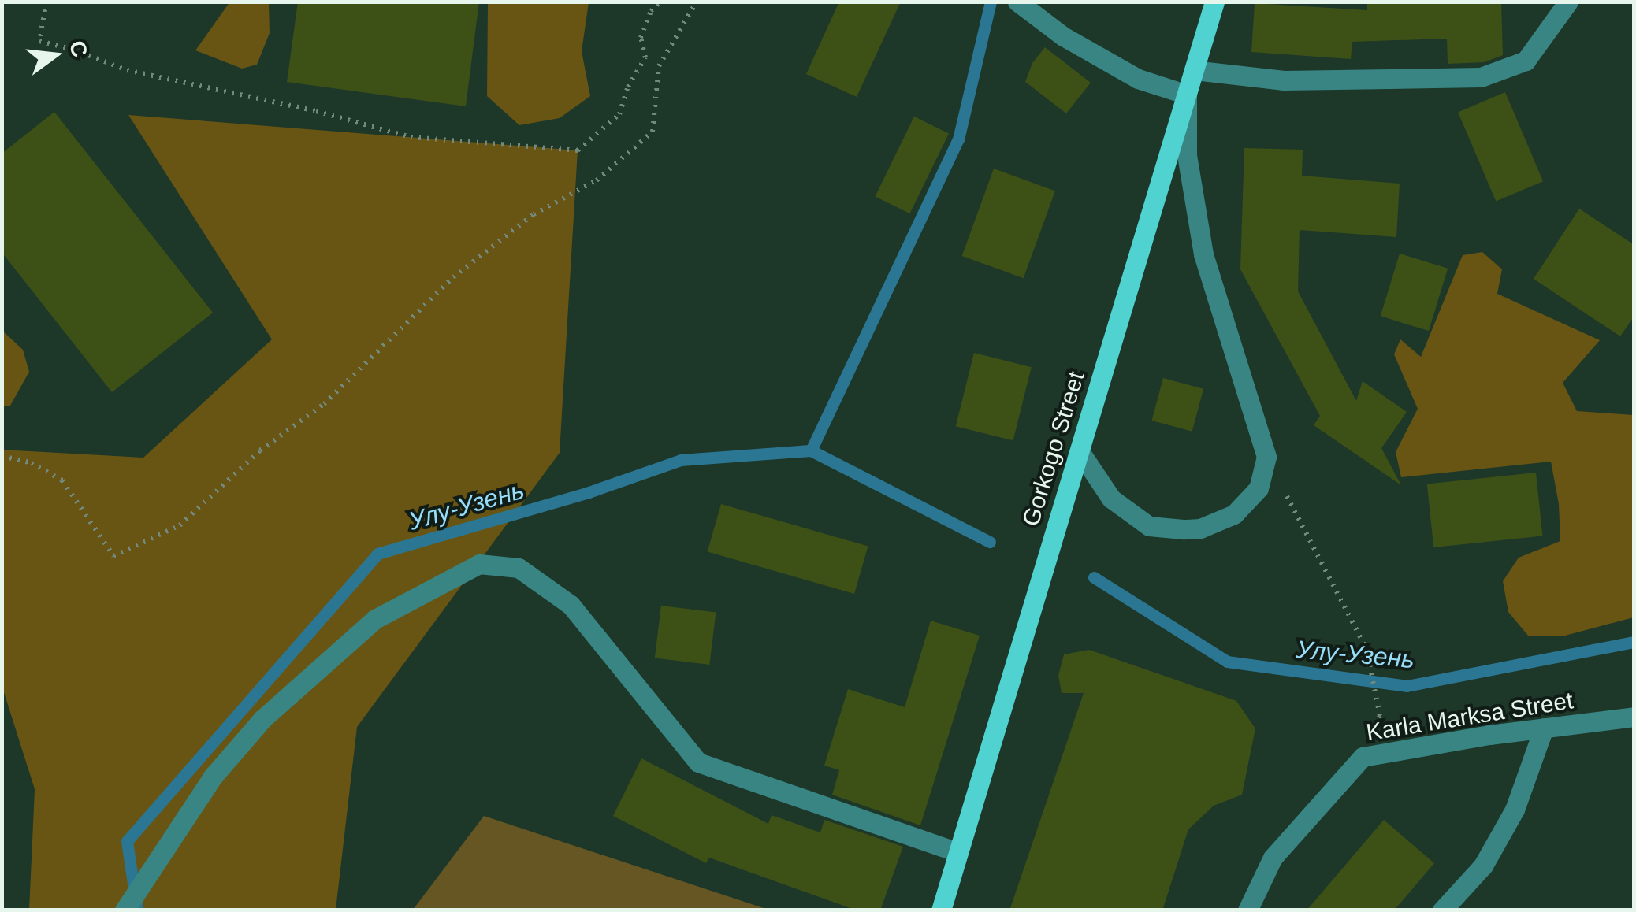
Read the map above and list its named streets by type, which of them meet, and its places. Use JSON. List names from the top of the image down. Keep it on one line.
{"streets":{"main road":["Gorkogo Street"],"street":["Karla Marksa Street"]},"water":["Улу-Узень"],"north":"right"}
